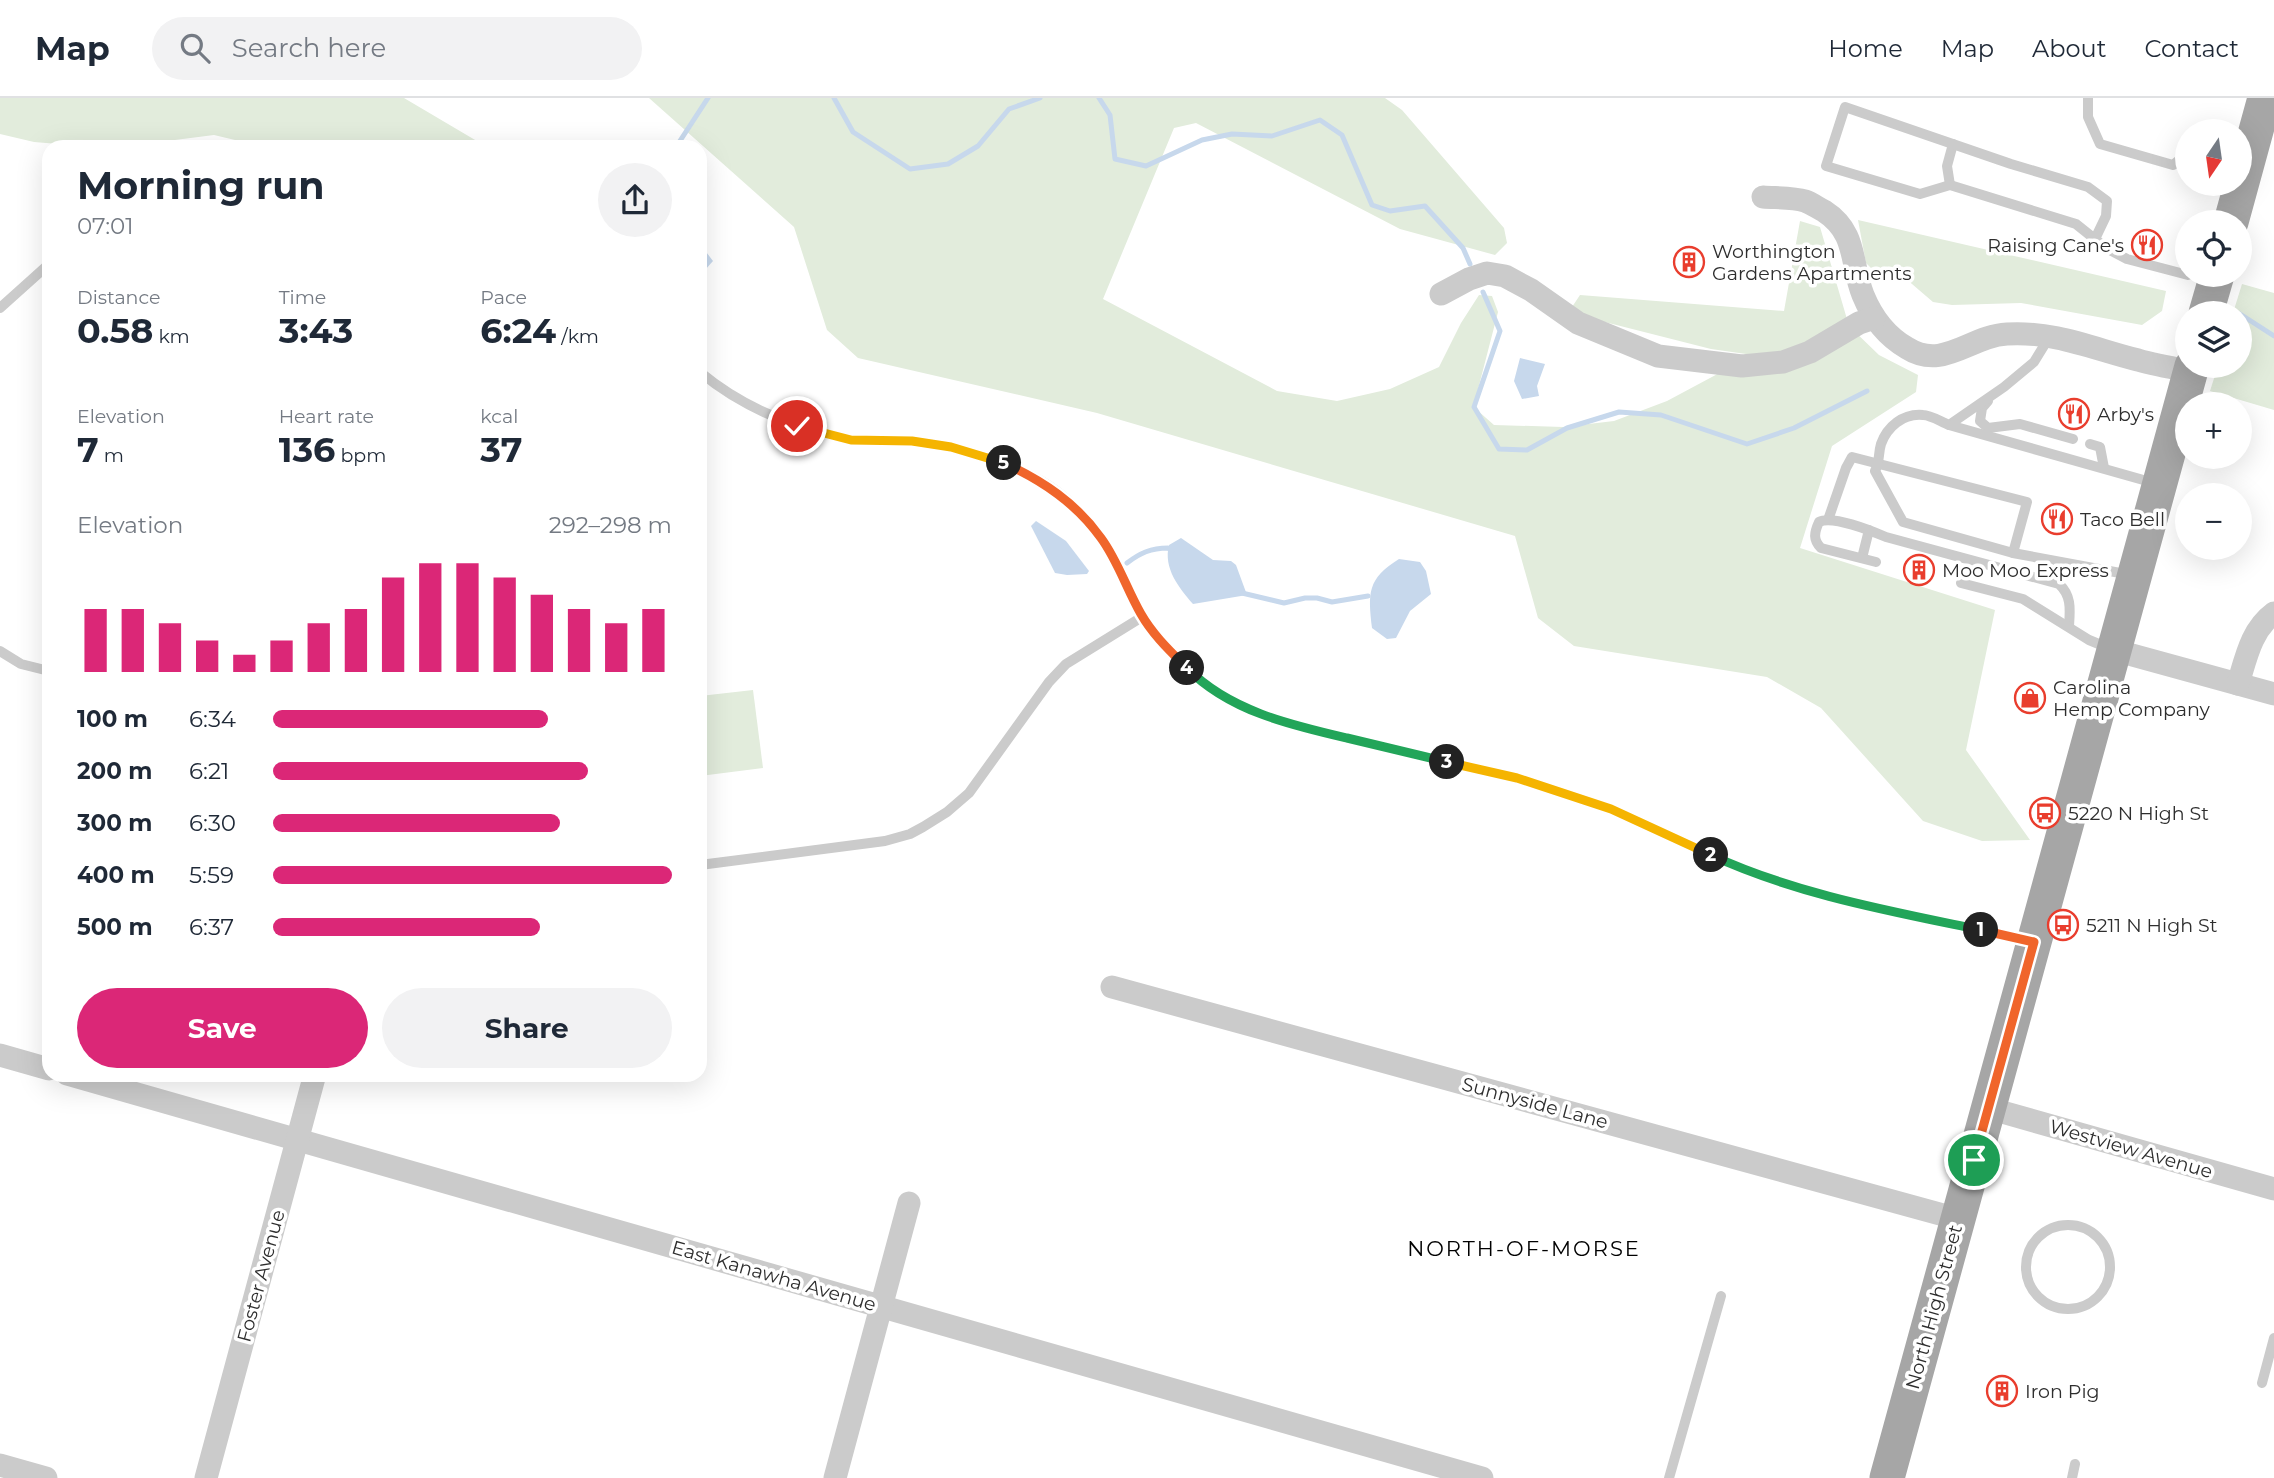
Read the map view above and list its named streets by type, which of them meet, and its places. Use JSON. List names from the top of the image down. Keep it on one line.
{"streets":{"main road":["North High Street"],"street":["Sunnyside Lane","Westview Avenue","Foster Avenue","East Kanawha Avenue"]},"crossings":[["Sunnyside Lane","North High Street"],["Westview Avenue","North High Street"],["Foster Avenue","East Kanawha Avenue"]],"districts":["NORTH-OF-MORSE"],"places":{"restaurant":["Raising Cane's","Arby's","Taco Bell"],"building":["Worthington Gardens Apartments","Moo Moo Express","Iron Pig"],"shop":["Carolina Hemp Company"],"bus stop":["5220 N High St","5211 N High St"]},"north":"bottom","page":{"header":"Map","search":"Search here","nav":["Home","Map","About","Contact"],"map_buttons":["+","−"],"heading":["Morning run","07:01"],"stats":[["Distance","0.58 km"],["Time","3:43"],["Pace","6:24 /km"],["Elevation","7 m"],["Heart rate","136 bpm"],["kcal","37"]],"pins":["5","4","3","2","1"],"chart":["Elevation","292–298 m"],"list":[{"name":"100 m","note":"6:34"},{"name":"200 m","note":"6:21"},{"name":"300 m","note":"6:30"},{"name":"400 m","note":"5:59"},{"name":"500 m","note":"6:37"}],"buttons":["Save","Share"]}}
